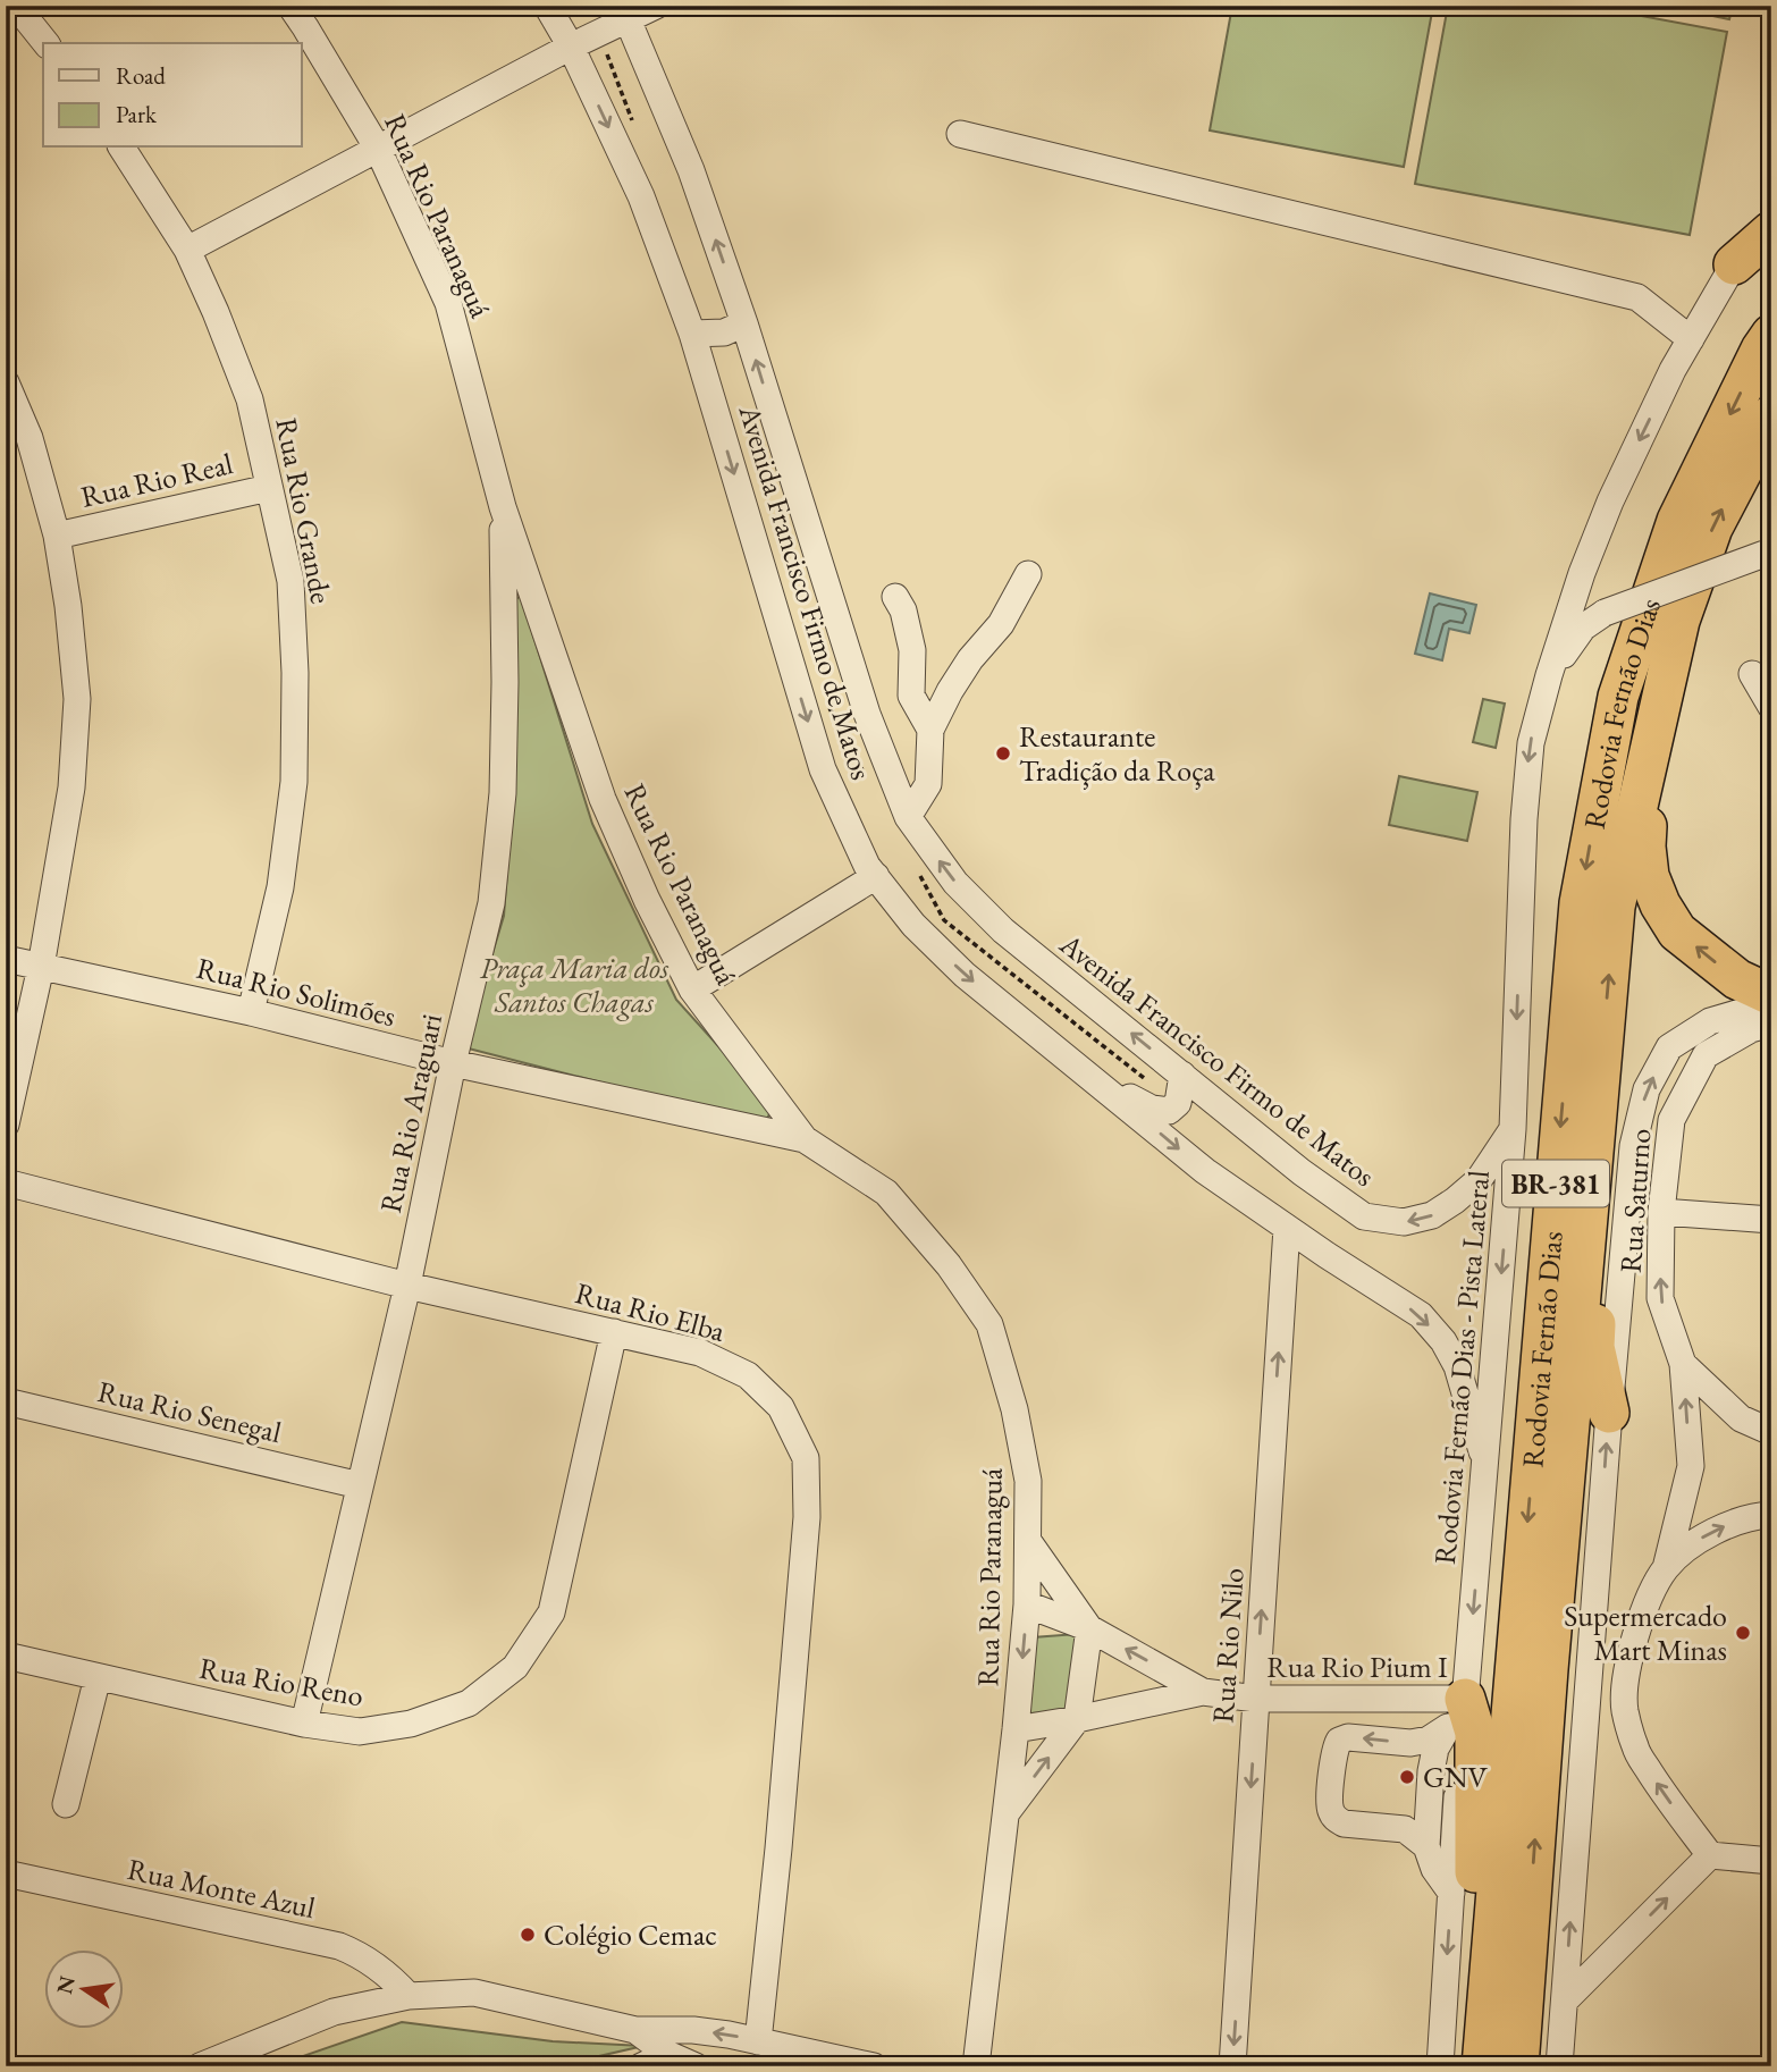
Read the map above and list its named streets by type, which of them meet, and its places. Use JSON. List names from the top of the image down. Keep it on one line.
{"streets":{"highway":["Rodovia Fernão Dias","BR-381"],"street":["Rua Rio Paranaguá","Rua Rio Real","Rua Rio Grande","Avenida Francisco Firmo de Matos","Rua Rio Solimões","Rua Rio Araguari","Rua Saturno","Rua Rio Elba","Rodovia Fernão Dias - Pista Lateral","Rua Rio Senegal","Rua Rio Nilo","Rua Rio Pium I","Rua Rio Reno","Rua Monte Azul"]},"crossings":[["Rua Rio Paranaguá","Rua Rio Solimões"],["Rua Rio Paranaguá","Rua Rio Araguari"],["Rua Rio Paranaguá","Rua Rio Pium I"],["Rua Rio Real","Rua Rio Grande"],["Rua Rio Grande","Rua Rio Solimões"],["Avenida Francisco Firmo de Matos","Rodovia Fernão Dias - Pista Lateral"],["Avenida Francisco Firmo de Matos","Rua Rio Nilo"],["Rua Rio Solimões","Rua Rio Araguari"],["Rua Rio Araguari","Rua Rio Elba"],["Rua Rio Araguari","Rua Rio Senegal"],["Rua Rio Araguari","Rua Rio Reno"],["BR-381","Rodovia Fernão Dias - Pista Lateral"],["Rua Rio Elba","Rua Rio Reno"],["Rodovia Fernão Dias - Pista Lateral","Rua Rio Pium I"],["Rua Rio Nilo","Rua Rio Pium I"]],"parks":["Praça Maria dos Santos Chagas"],"places":["Restaurante Tradição da Roça","Supermercado Mart Minas","GNV","Colégio Cemac"],"legend":["Road","Park"],"north":"left"}
